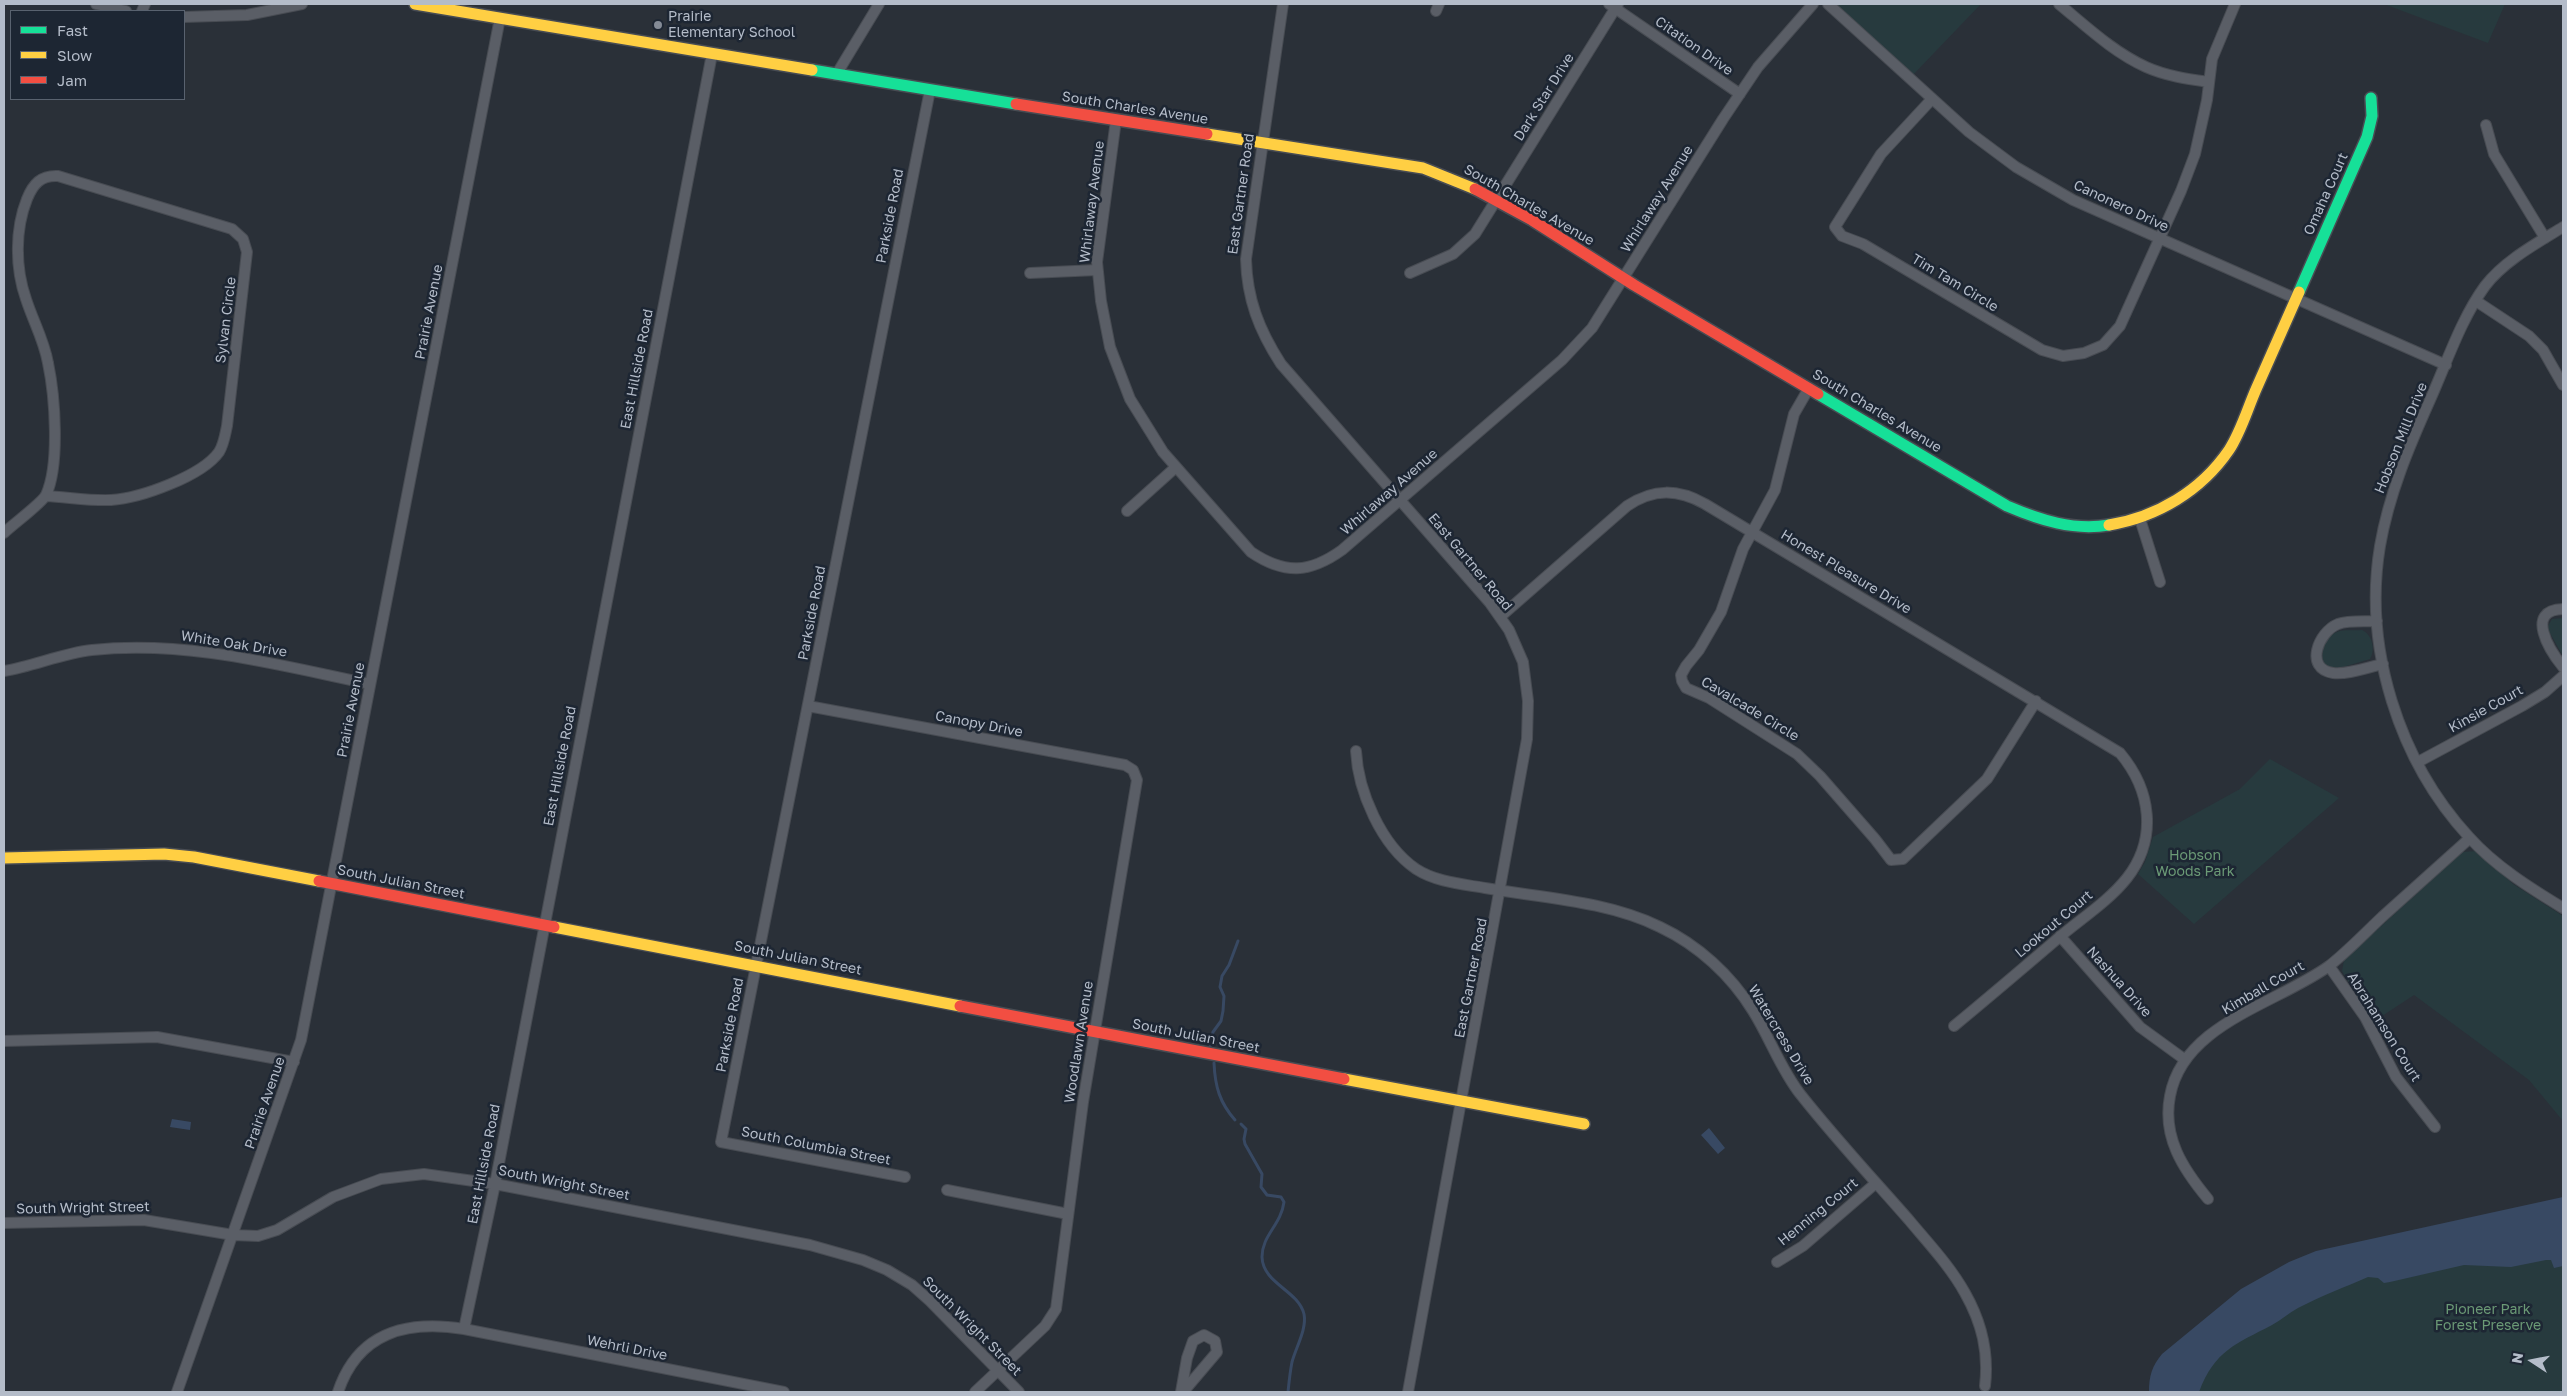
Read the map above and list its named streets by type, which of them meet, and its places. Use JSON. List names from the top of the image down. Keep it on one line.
{"streets":{"street":["Citation Drive","Dark Star Drive","South Charles Avenue","East Gartner Road","Omaha Court","Whirlaway Avenue","Canonero Drive","Parkside Road","Tim Tam Circle","Prairie Avenue","Sylvan Circle","East Hillside Road","Hobson Mill Drive","Honest Pleasure Drive","White Oak Drive","Cavalcade Circle","Kinsie Court","Canopy Drive","South Julian Street","Lookout Court","Nashua Drive","Kimball Court","Abrahamson Court","Watercress Drive","Woodlawn Avenue","South Columbia Street","South Wright Street","Henning Court","Wehrli Drive"]},"crossings":[["Citation Drive","Dark Star Drive"],["Citation Drive","Whirlaway Avenue"],["Dark Star Drive","South Charles Avenue"],["South Charles Avenue","East Gartner Road"],["South Charles Avenue","Omaha Court"],["South Charles Avenue","Whirlaway Avenue"],["South Charles Avenue","Canonero Drive"],["South Charles Avenue","Parkside Road"],["South Charles Avenue","Prairie Avenue"],["South Charles Avenue","East Hillside Road"],["South Charles Avenue","Cavalcade Circle"],["East Gartner Road","Whirlaway Avenue"],["East Gartner Road","Honest Pleasure Drive"],["East Gartner Road","South Julian Street"],["East Gartner Road","Watercress Drive"],["Omaha Court","Canonero Drive"],["Canonero Drive","Tim Tam Circle"],["Canonero Drive","Hobson Mill Drive"],["Parkside Road","Canopy Drive"],["Parkside Road","South Julian Street"],["Parkside Road","South Columbia Street"],["Prairie Avenue","White Oak Drive"],["Prairie Avenue","South Julian Street"],["Prairie Avenue","South Wright Street"],["East Hillside Road","South Julian Street"],["East Hillside Road","South Wright Street"],["East Hillside Road","Wehrli Drive"],["Hobson Mill Drive","Kinsie Court"],["Hobson Mill Drive","Kimball Court"],["Honest Pleasure Drive","Cavalcade Circle"],["Honest Pleasure Drive","Lookout Court"],["Canopy Drive","Woodlawn Avenue"],["South Julian Street","Woodlawn Avenue"],["Lookout Court","Nashua Drive"],["Nashua Drive","Kimball Court"],["Kimball Court","Abrahamson Court"],["Watercress Drive","Henning Court"],["Woodlawn Avenue","South Wright Street"]],"parks":["Hobson Woods Park","Pioneer Park Forest Preserve"],"places":["Prairie Elementary School"],"legend":["Fast","Slow","Jam"],"north":"left"}
